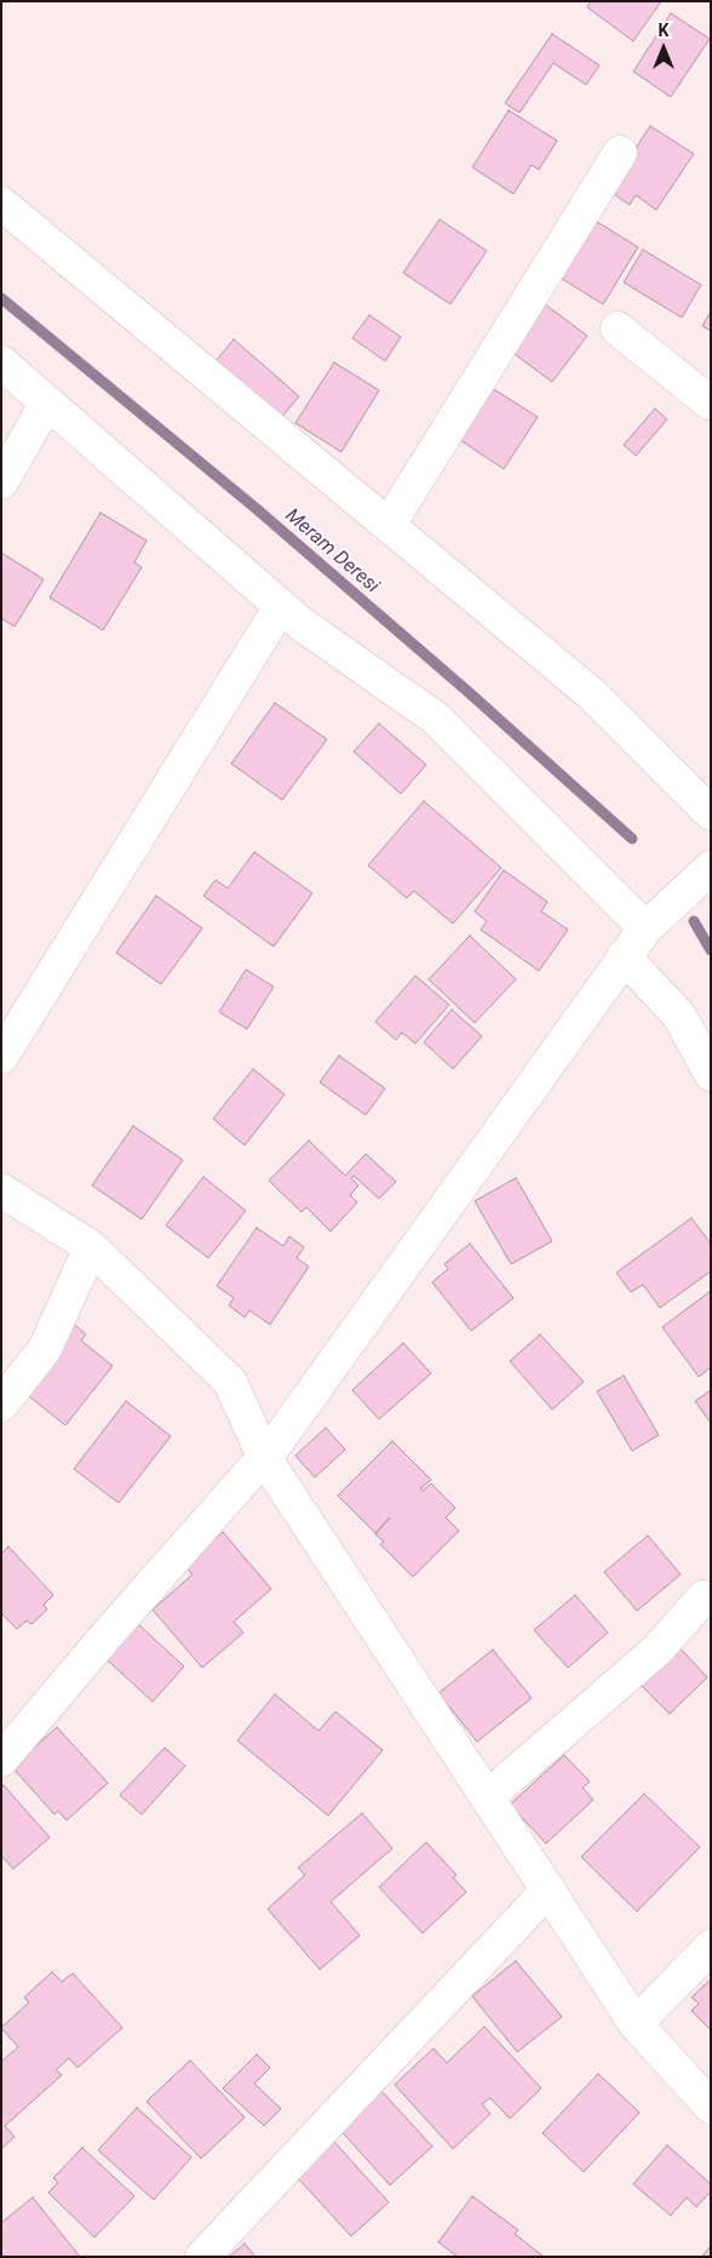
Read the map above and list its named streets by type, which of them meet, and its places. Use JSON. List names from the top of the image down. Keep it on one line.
{"water":["Meram Deresi"],"north":"top"}
